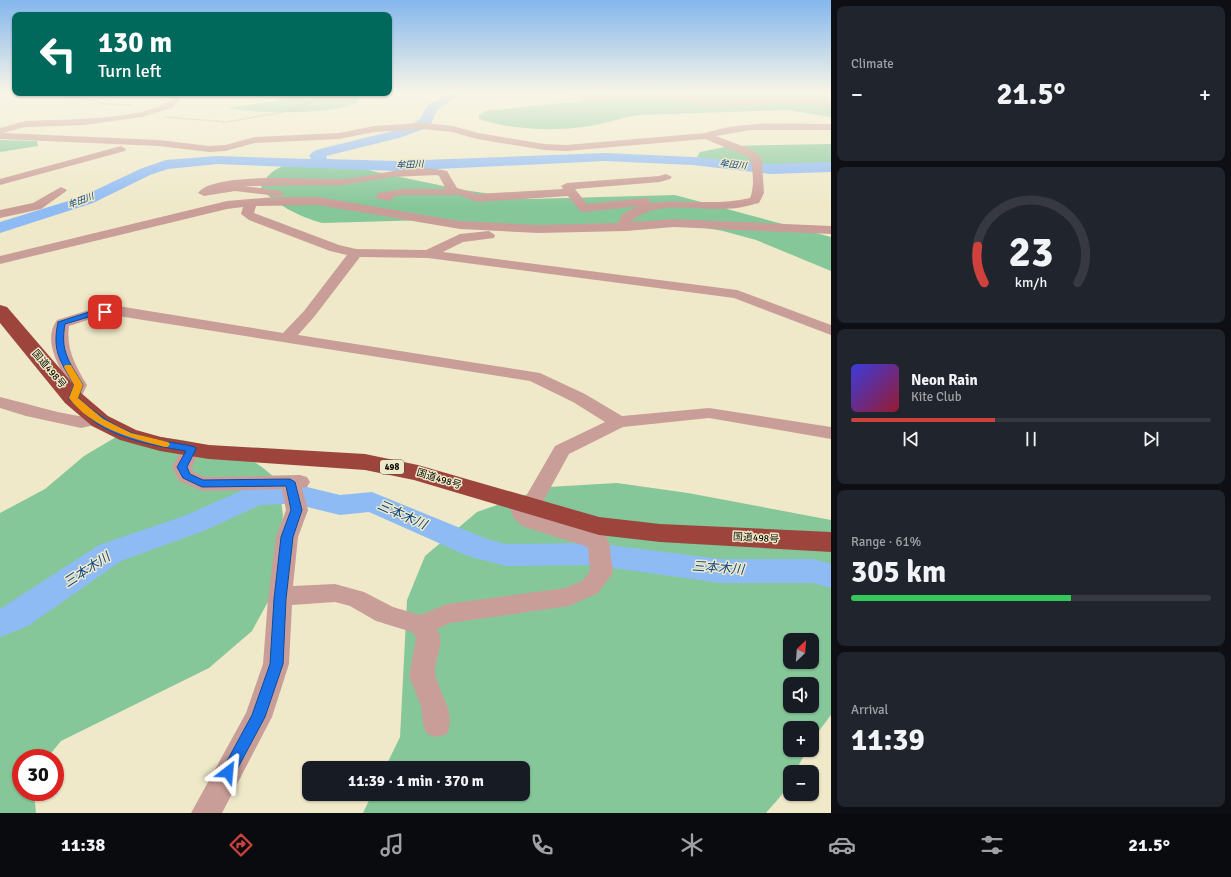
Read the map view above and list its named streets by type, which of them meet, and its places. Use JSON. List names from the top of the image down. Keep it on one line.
{"streets":{"highway":["国道498号","498"]},"water":["牟田川","三本木川"],"north":"top right","page":{"tile":["Climate",["Range · 61%","305 km"],["Arrival","11:39"]],"turn":["130 m","Turn left"],"heat":["−","21.5°","+"],"song":["Neon Rain","Kite Club"],"map_buttons":["+","−"],"limit":"30","trip":"11:39 · 1 min · 370 m","tabs":["11:38","21.5°"],"gauge":["23","km/h"]}}
